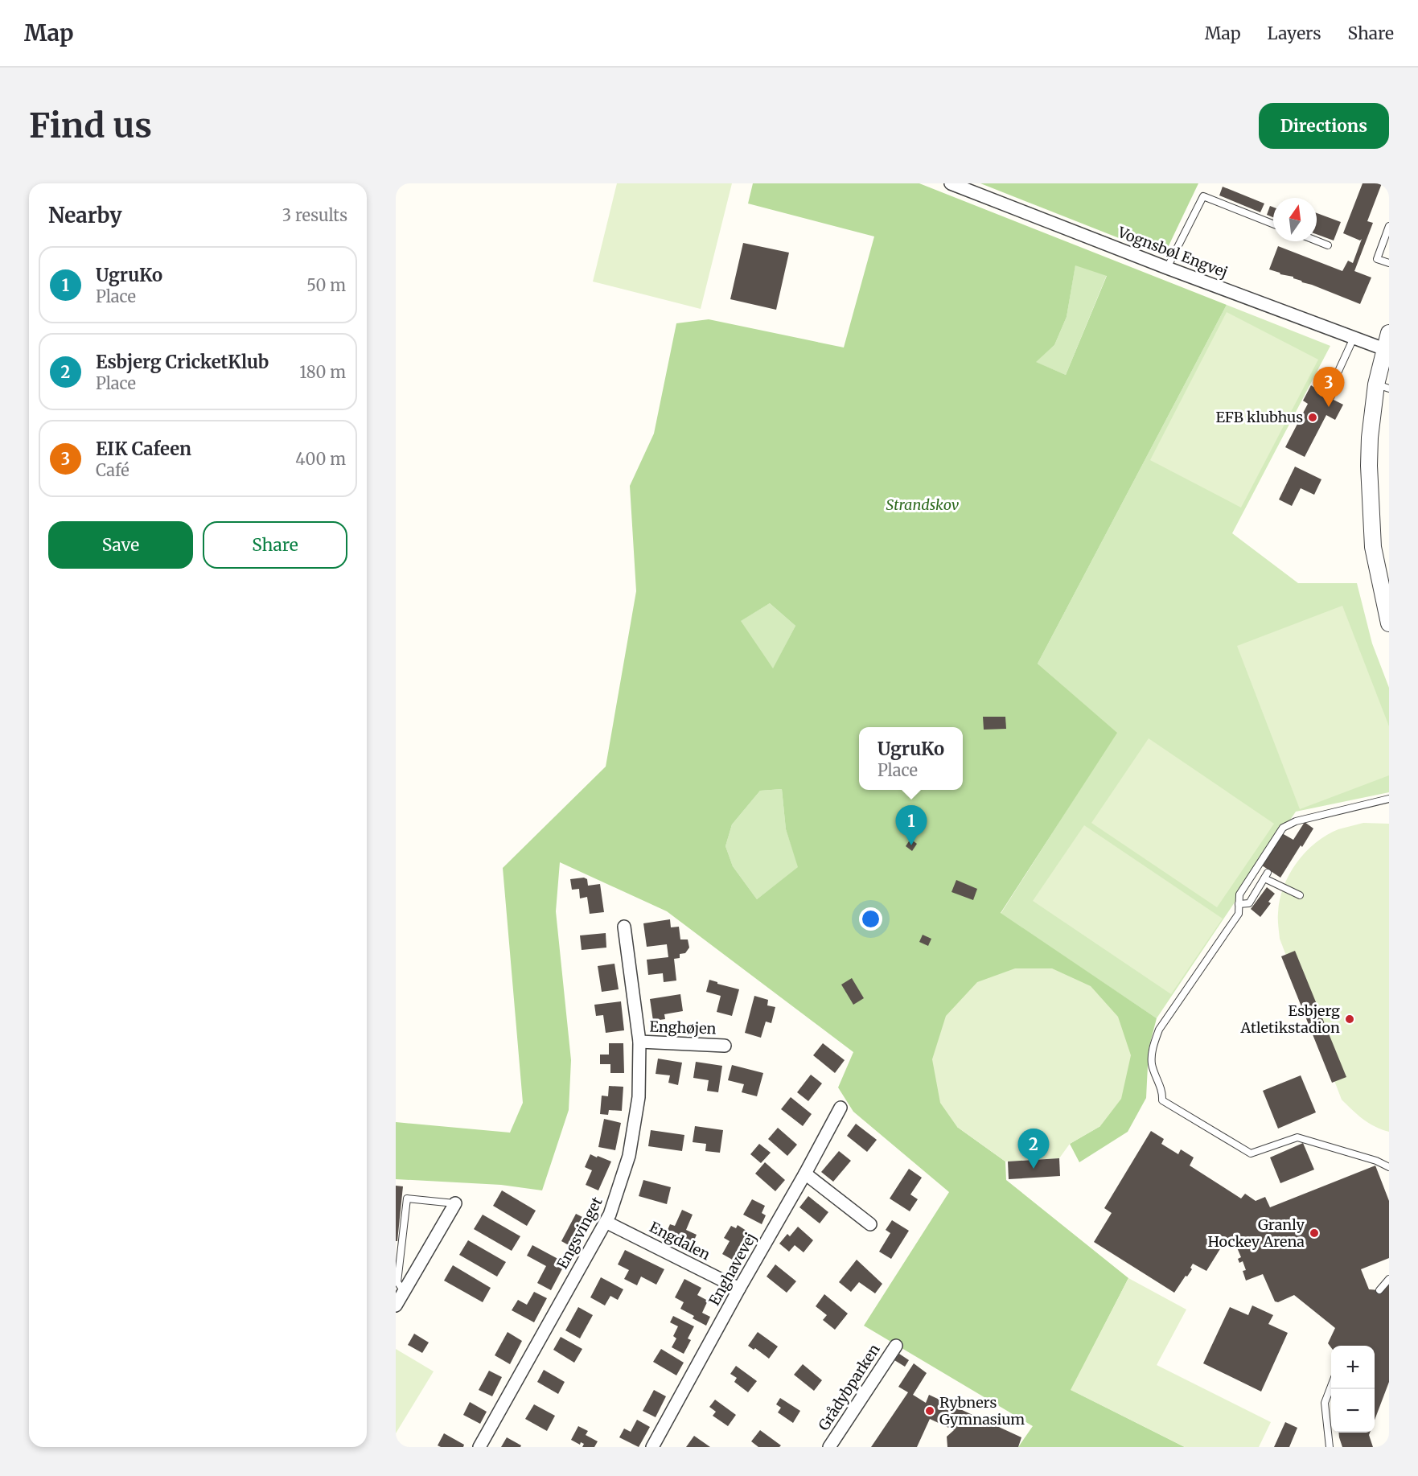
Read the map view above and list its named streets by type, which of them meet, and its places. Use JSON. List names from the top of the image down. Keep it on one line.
{"streets":{"street":["Vognsbøl Engvej","Enghøjen","Engsvinget","Engdalen","Enghavevej","Grådybparken"]},"crossings":[["Enghøjen","Engsvinget"],["Engsvinget","Engdalen"],["Engdalen","Enghavevej"]],"parks":["Strandskov"],"places":["EFB klubhus","Esbjerg Atletikstadion","Granly Hockey Arena","Rybners Gymnasium"],"north":"top","page":{"header":"Map","nav":["Map","Layers","Share"],"buttons":["Directions",["Save","Share"]],"title":"Find us","heading":["Nearby","3 results"],"list":[{"mark":"1","name":"UgruKo","note":"Place","value":"50 m"},{"mark":"2","name":"Esbjerg CricketKlub","note":"Place","value":"180 m"},{"mark":"3","name":"EIK Cafeen","note":"Café","value":"400 m"}],"pins":["3","1","2"],"popup":["UgruKo","Place"],"map_buttons":["+","−"]}}
